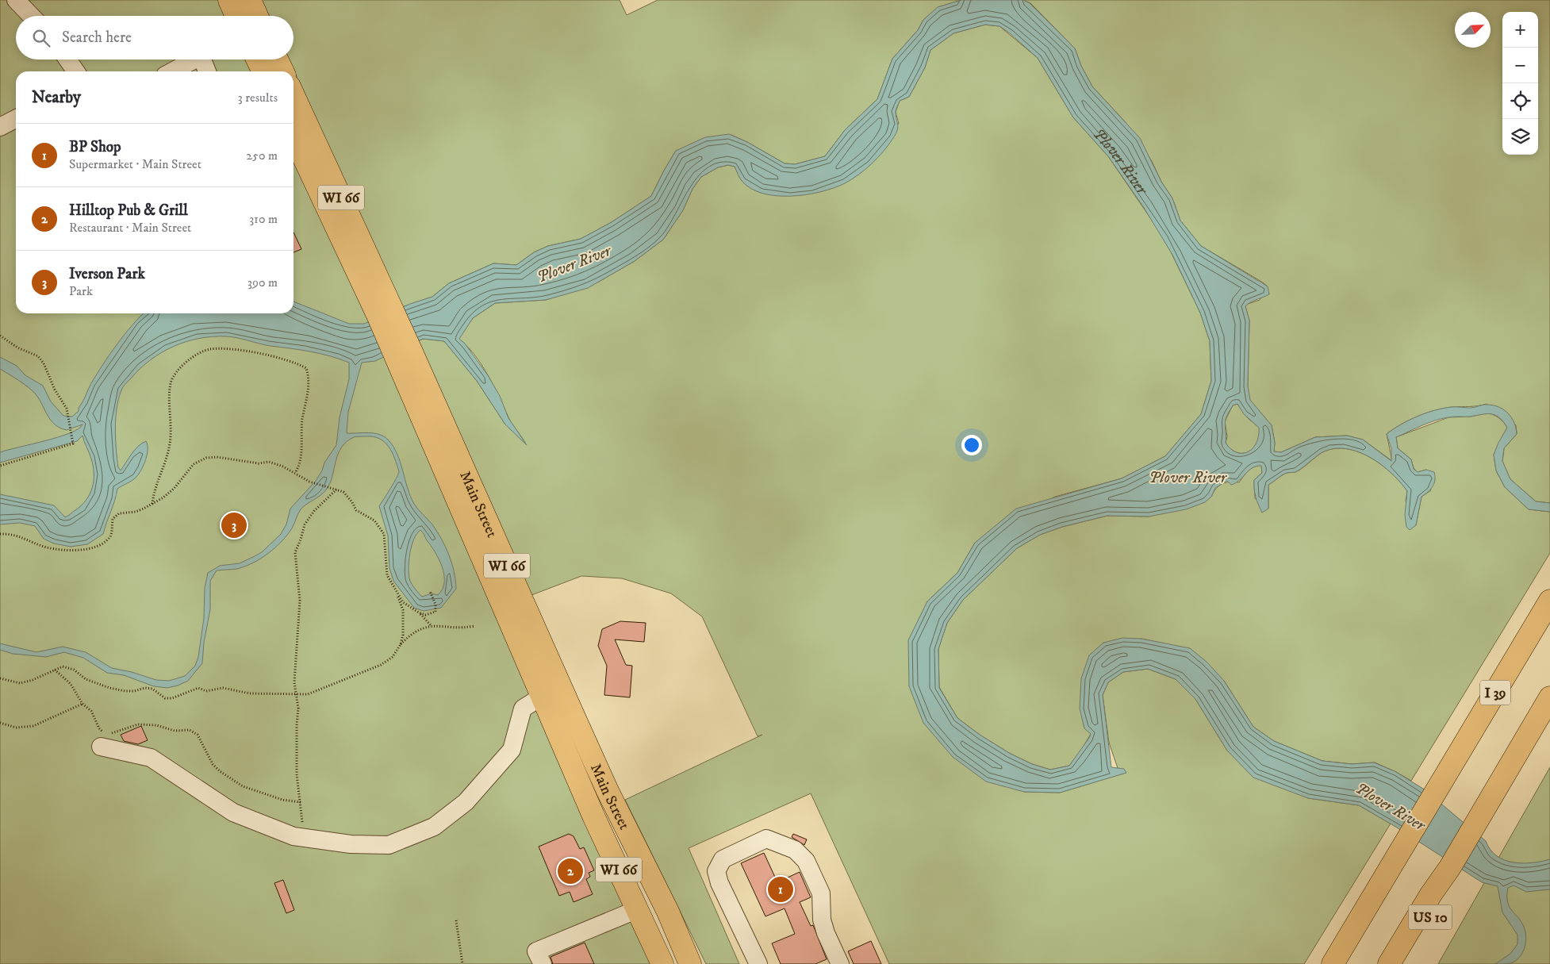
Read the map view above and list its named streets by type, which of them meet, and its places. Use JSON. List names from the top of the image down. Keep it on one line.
{"streets":{"main road":["WI 66","Main Street","I 39","US 10"]},"water":["Plover River"],"north":"top right","page":{"map_buttons":["+","−"],"search":"Search here","heading":["Nearby","3 results"],"list":[{"mark":"1","name":"BP Shop","note":"Supermarket · Main Street","value":"250 m"},{"mark":"2","name":"Hilltop Pub & Grill","note":"Restaurant · Main Street","value":"310 m"},{"mark":"3","name":"Iverson Park","note":"Park","value":"390 m"}],"pins":["3","2","1"]}}
